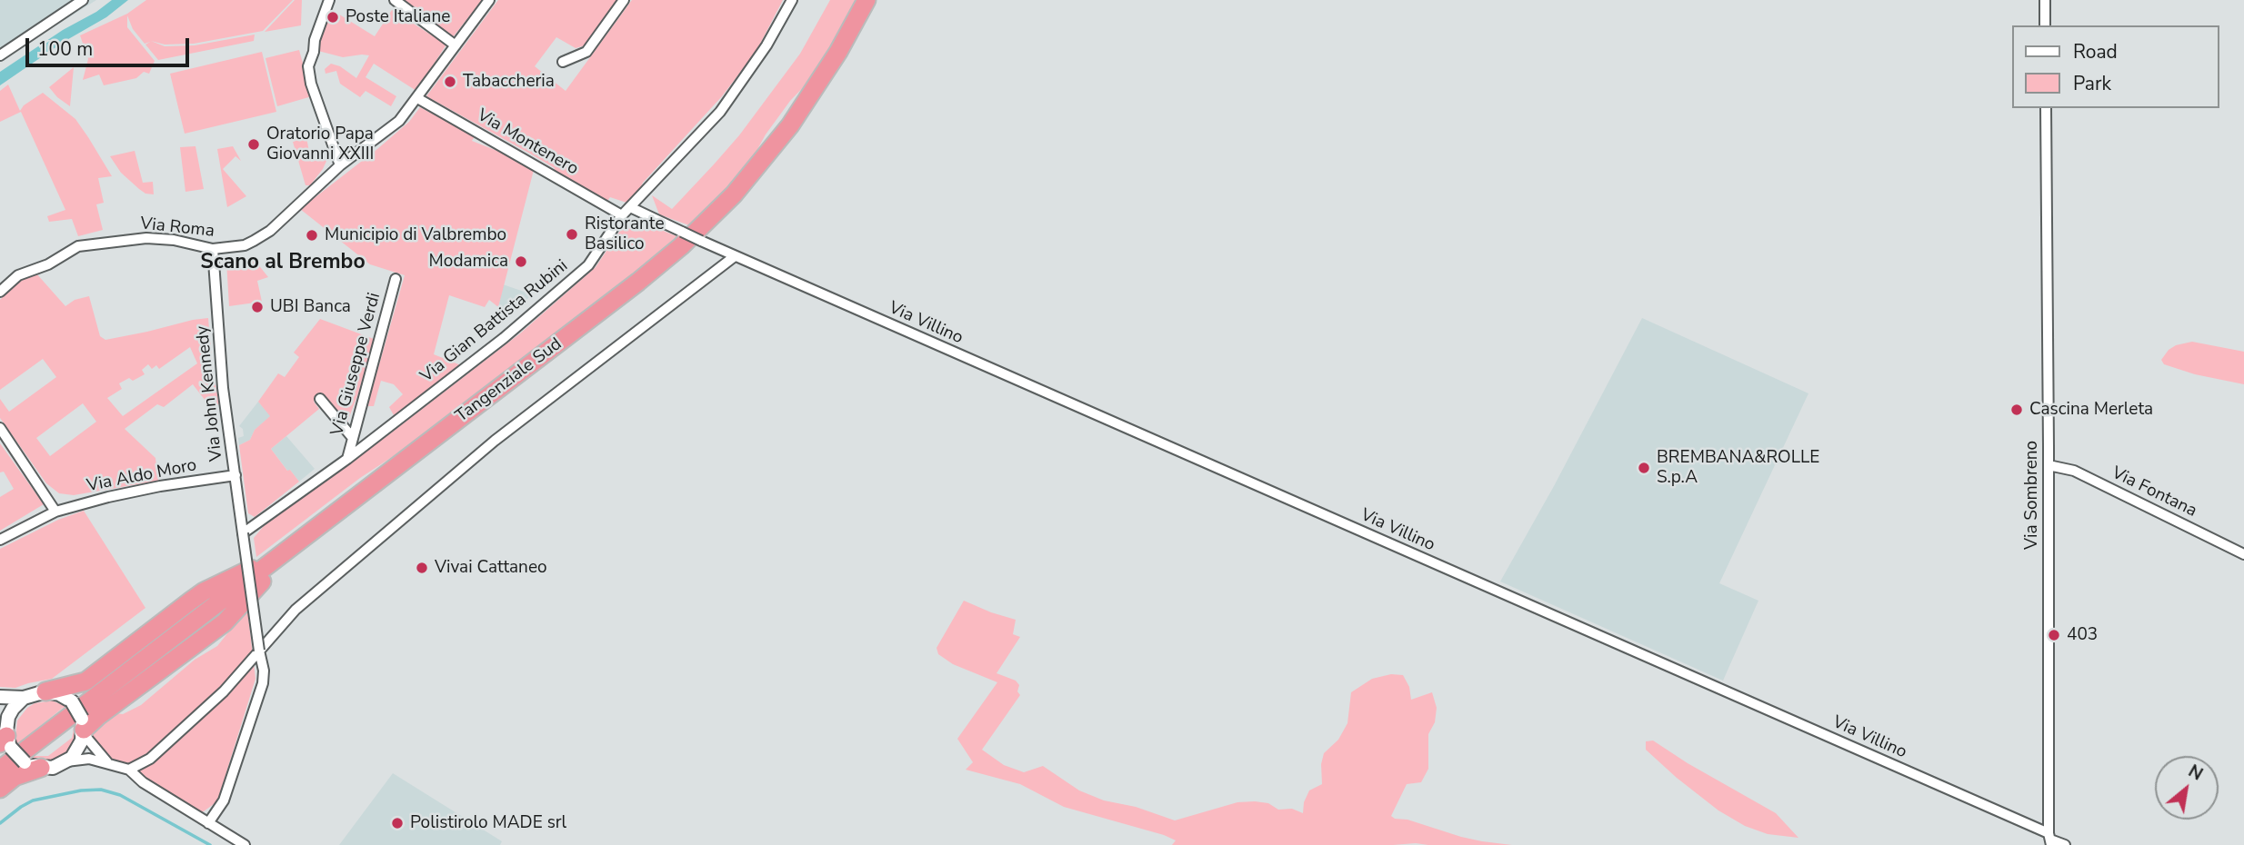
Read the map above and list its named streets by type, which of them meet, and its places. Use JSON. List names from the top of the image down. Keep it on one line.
{"streets":{"highway":["Tangenziale Sud"],"street":["Via Montenero","Via Roma","Via Gian Battista Rubini","Via Villino","Via Giuseppe Verdi","Via John Kennedy","Via Aldo Moro","Via Fontana","Via Sombreno"]},"crossings":[["Via Montenero","Via Roma"],["Via Montenero","Via Gian Battista Rubini"],["Via Roma","Via John Kennedy"],["Via Gian Battista Rubini","Via Villino"],["Via Gian Battista Rubini","Via Giuseppe Verdi"],["Via Gian Battista Rubini","Via John Kennedy"],["Via Villino","Via Sombreno"],["Via John Kennedy","Via Aldo Moro"],["Via Fontana","Via Sombreno"]],"districts":["Scano al Brembo"],"places":["Poste Italiane","Tabaccheria","Oratorio Papa Giovanni XXIII","Ristorante Basilico","Municipio di Valbrembo","Modamica","UBI Banca","Cascina Merleta","BREMBANA&ROLLE S.p.A","Vivai Cattaneo","403","Polistirolo MADE srl"],"legend":["Road","Park"],"scale_bar":"100 m","north":"top right"}
